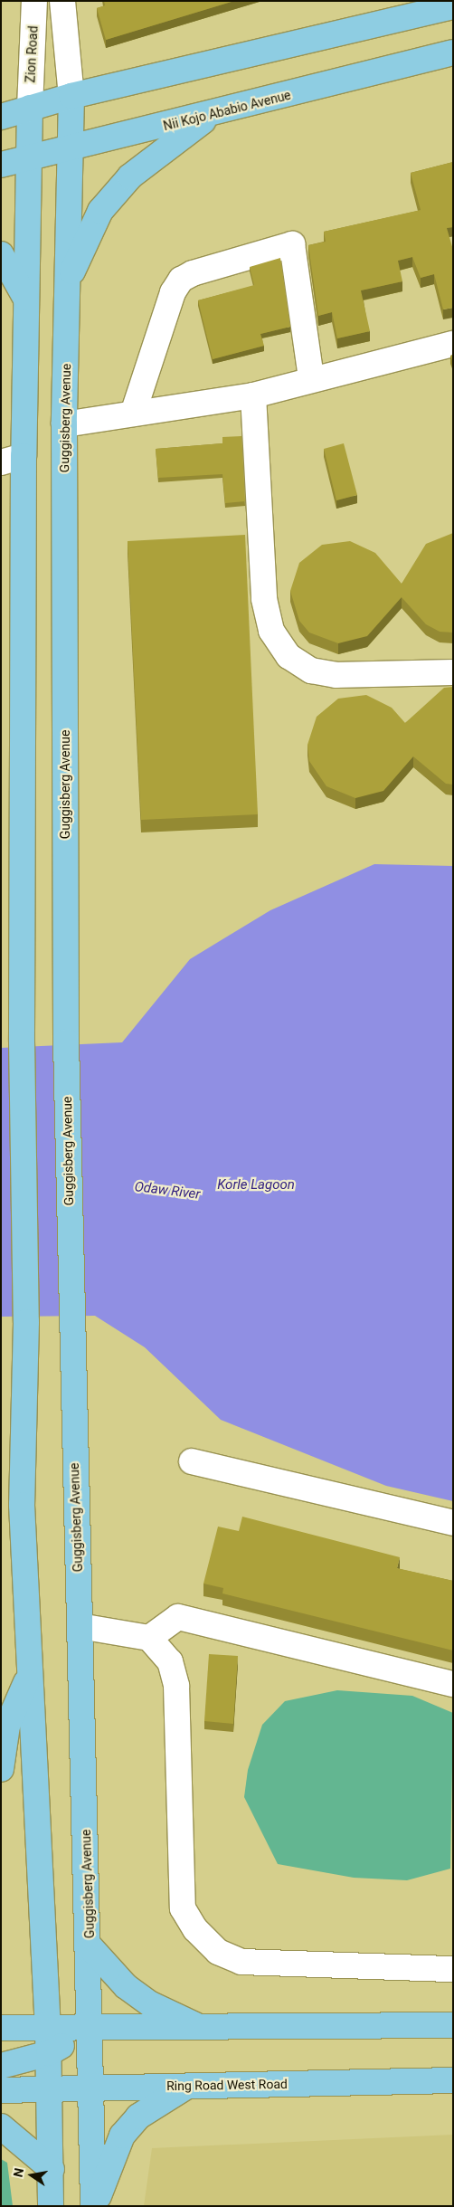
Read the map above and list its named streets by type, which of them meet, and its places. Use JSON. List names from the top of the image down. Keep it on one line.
{"streets":{"main road":["Nii Kojo Ababio Avenue","Guggisberg Avenue","Ring Road West Road"],"street":["Zion Road"]},"crossings":[["Nii Kojo Ababio Avenue","Guggisberg Avenue"],["Guggisberg Avenue","Ring Road West Road"]],"water":["Korle Lagoon","Odaw River"],"north":"left"}
